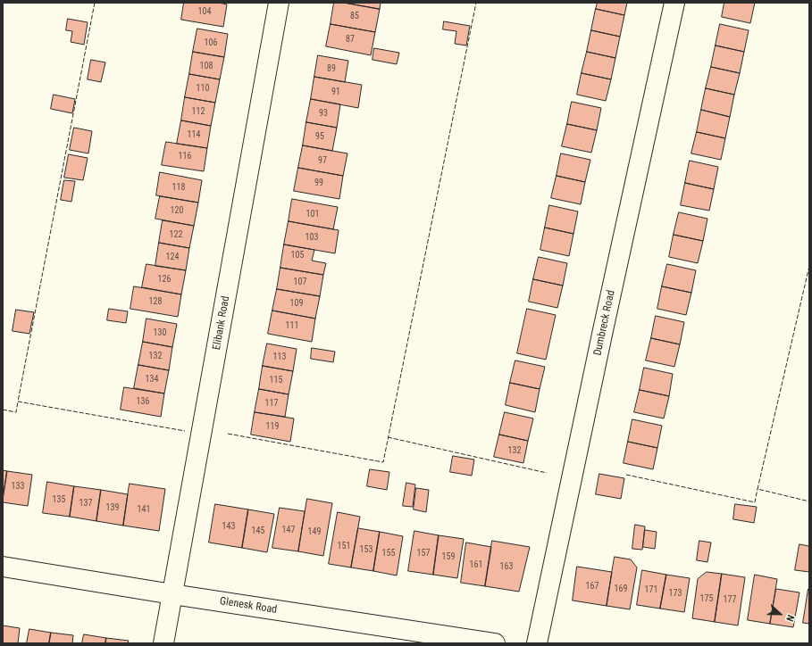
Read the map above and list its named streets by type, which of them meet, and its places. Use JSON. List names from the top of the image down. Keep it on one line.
{"streets":{"street":["Elibank Road","Dumbreck Road","Glenesk Road"]},"crossings":[["Elibank Road","Glenesk Road"]],"house_numbers":["104","85","87","106","108","89","110","91","112","93","114","95","116","97","99","118","120","101","122","103","105","124","126","107","128","109","111","130","132","113","134","115","136","117","119","132","133","135","137","139","141","143","147","145","149","151","153","155","157","159","161","163","167","169","171","173","175","177"],"north":"right"}
